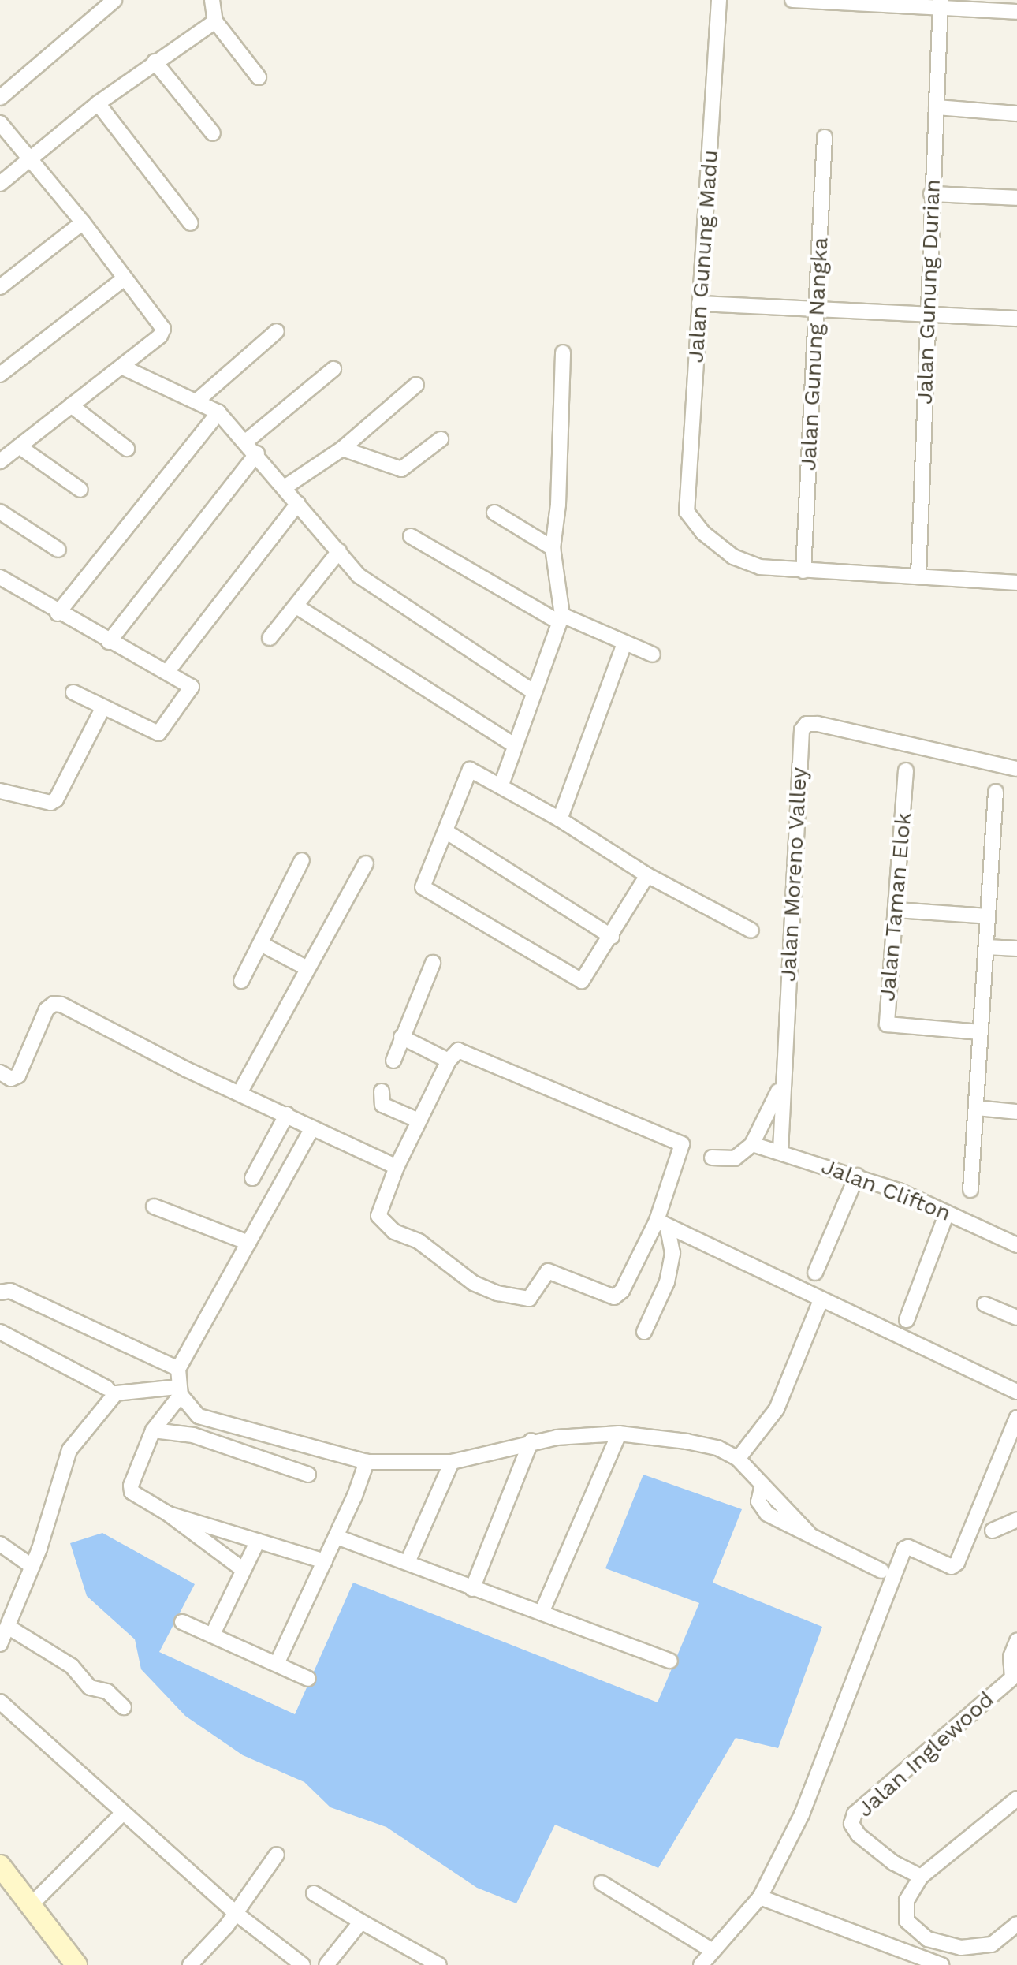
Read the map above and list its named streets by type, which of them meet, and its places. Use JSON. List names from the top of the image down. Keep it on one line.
{"streets":{"street":["Jalan Gunung Madu","Jalan Gunung Durian","Jalan Gunung Nangka","Jalan Moreno Valley","Jalan Taman Elok","Jalan Clifton","Jalan Inglewood"]},"crossings":[["Jalan Gunung Madu","Jalan Gunung Nangka"],["Jalan Moreno Valley","Jalan Clifton"]]}
